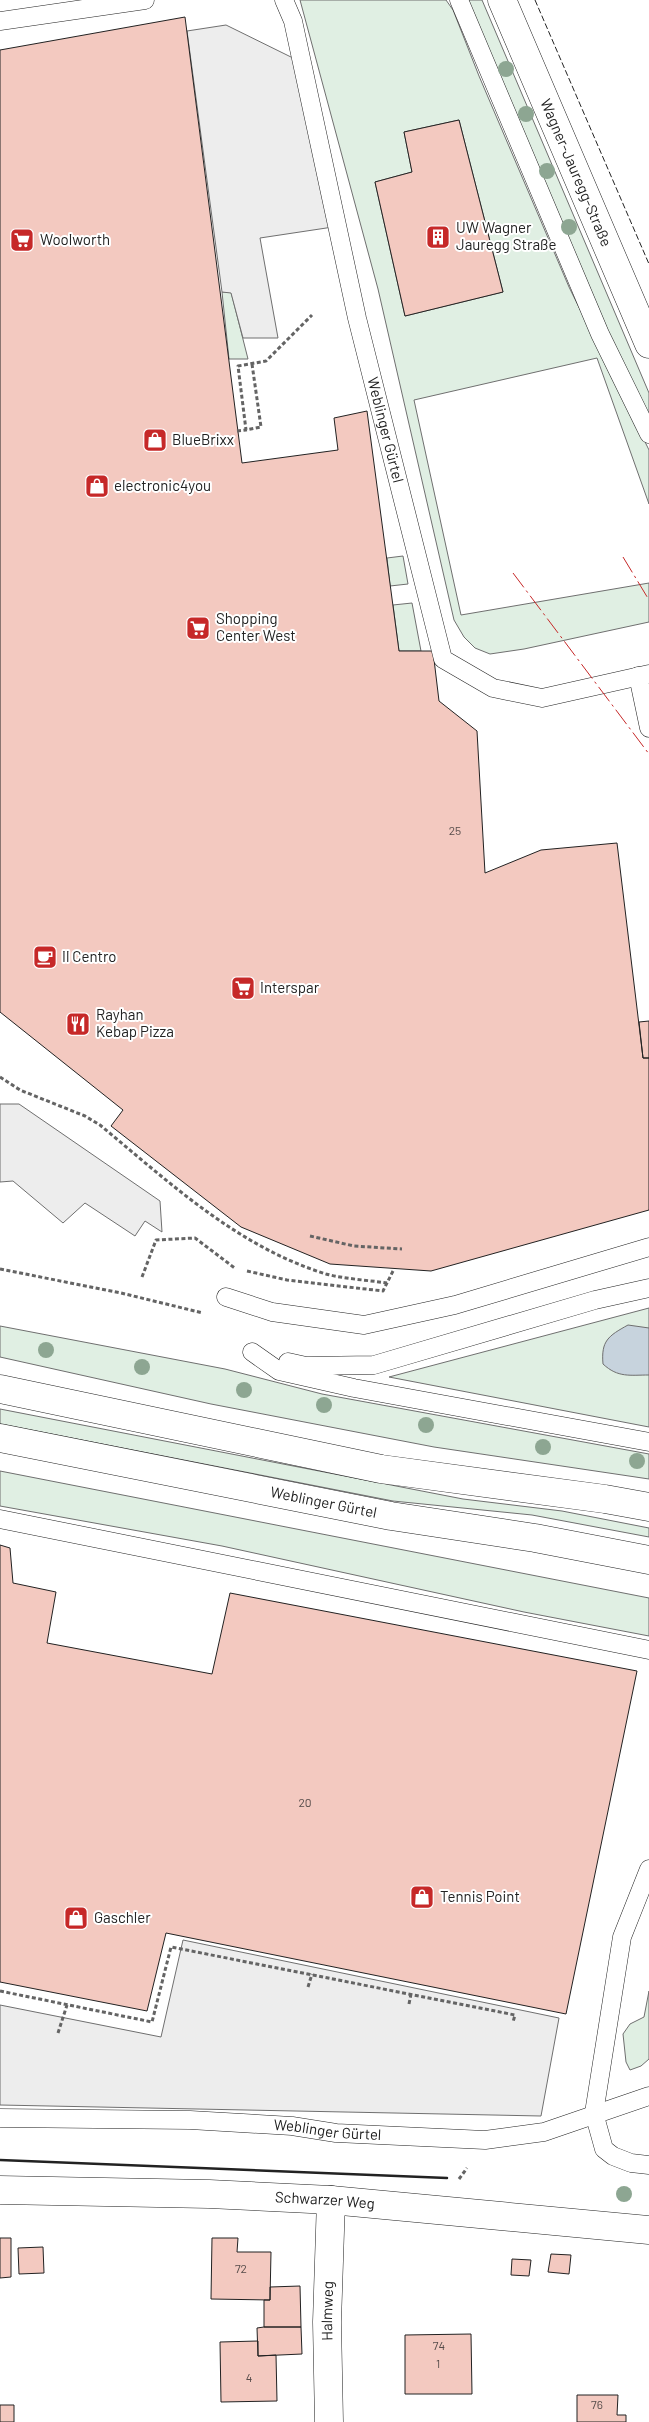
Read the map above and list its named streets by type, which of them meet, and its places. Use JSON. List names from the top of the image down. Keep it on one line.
{"streets":{"main road":["Wagner-Jauregg-Straße","Weblinger Gürtel","Schwarzer Weg","Halmweg"]},"crossings":[["Schwarzer Weg","Halmweg"]],"places":{"building":["UW Wagner Jauregg Straße"],"supermarket":["Woolworth","Shopping Center West","Interspar"],"shop":["BlueBrixx","electronic4you","Tennis Point","Gaschler"],"cafe":["Il Centro"],"restaurant":["Rayhan Kebap Pizza"]},"house_numbers":["25","20","72","74","1","4","76"]}
